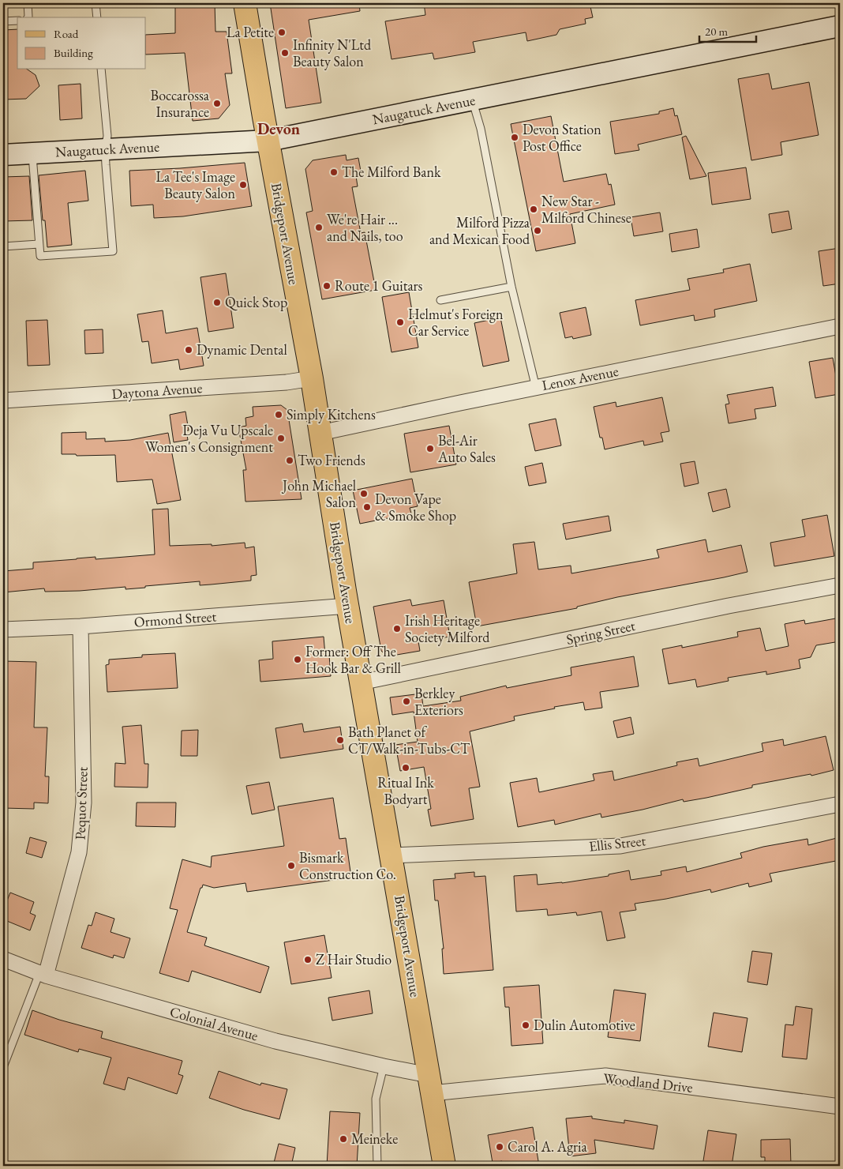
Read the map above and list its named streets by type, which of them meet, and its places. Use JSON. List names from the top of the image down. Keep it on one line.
{"streets":{"main road":["Naugatuck Avenue","Bridgeport Avenue"],"street":["Lenox Avenue","Daytona Avenue","Ormond Street","Spring Street","Pequot Street","Ellis Street","Colonial Avenue","Woodland Drive"]},"crossings":[["Naugatuck Avenue","Bridgeport Avenue"],["Bridgeport Avenue","Lenox Avenue"],["Bridgeport Avenue","Daytona Avenue"],["Bridgeport Avenue","Ormond Street"],["Bridgeport Avenue","Spring Street"],["Bridgeport Avenue","Ellis Street"],["Bridgeport Avenue","Colonial Avenue"],["Bridgeport Avenue","Woodland Drive"],["Ormond Street","Pequot Street"],["Pequot Street","Colonial Avenue"],["Colonial Avenue","Woodland Drive"]],"districts":["Devon"],"places":["La Petite","Infinity N'Ltd Beauty Salon","Boccarossa Insurance","Devon Station Post Office","The Milford Bank","La Tee's Image Beauty Salon","New Star - Milford Chinese","We're Hair ... and Nails, too","Milford Pizza and Mexican Food","Route 1 Guitars","Quick Stop","Helmut's Foreign Car Service","Dynamic Dental","Simply Kitchens","Deja Vu Upscale Women's Consignment","Bel-Air Auto Sales","Two Friends","John Michael Salon","Devon Vape & Smoke Shop","Irish Heritage Society Milford","Former: Off The Hook Bar & Grill","Berkley Exteriors","Bath Planet of CT/Walk-in-Tubs-CT","Ritual Ink Bodyart","Bismark Construction Co.","Z Hair Studio","Dulin Automotive","Meineke","Carol A. Agria"],"legend":["Road","Building"],"scale_bar":"20 m"}
